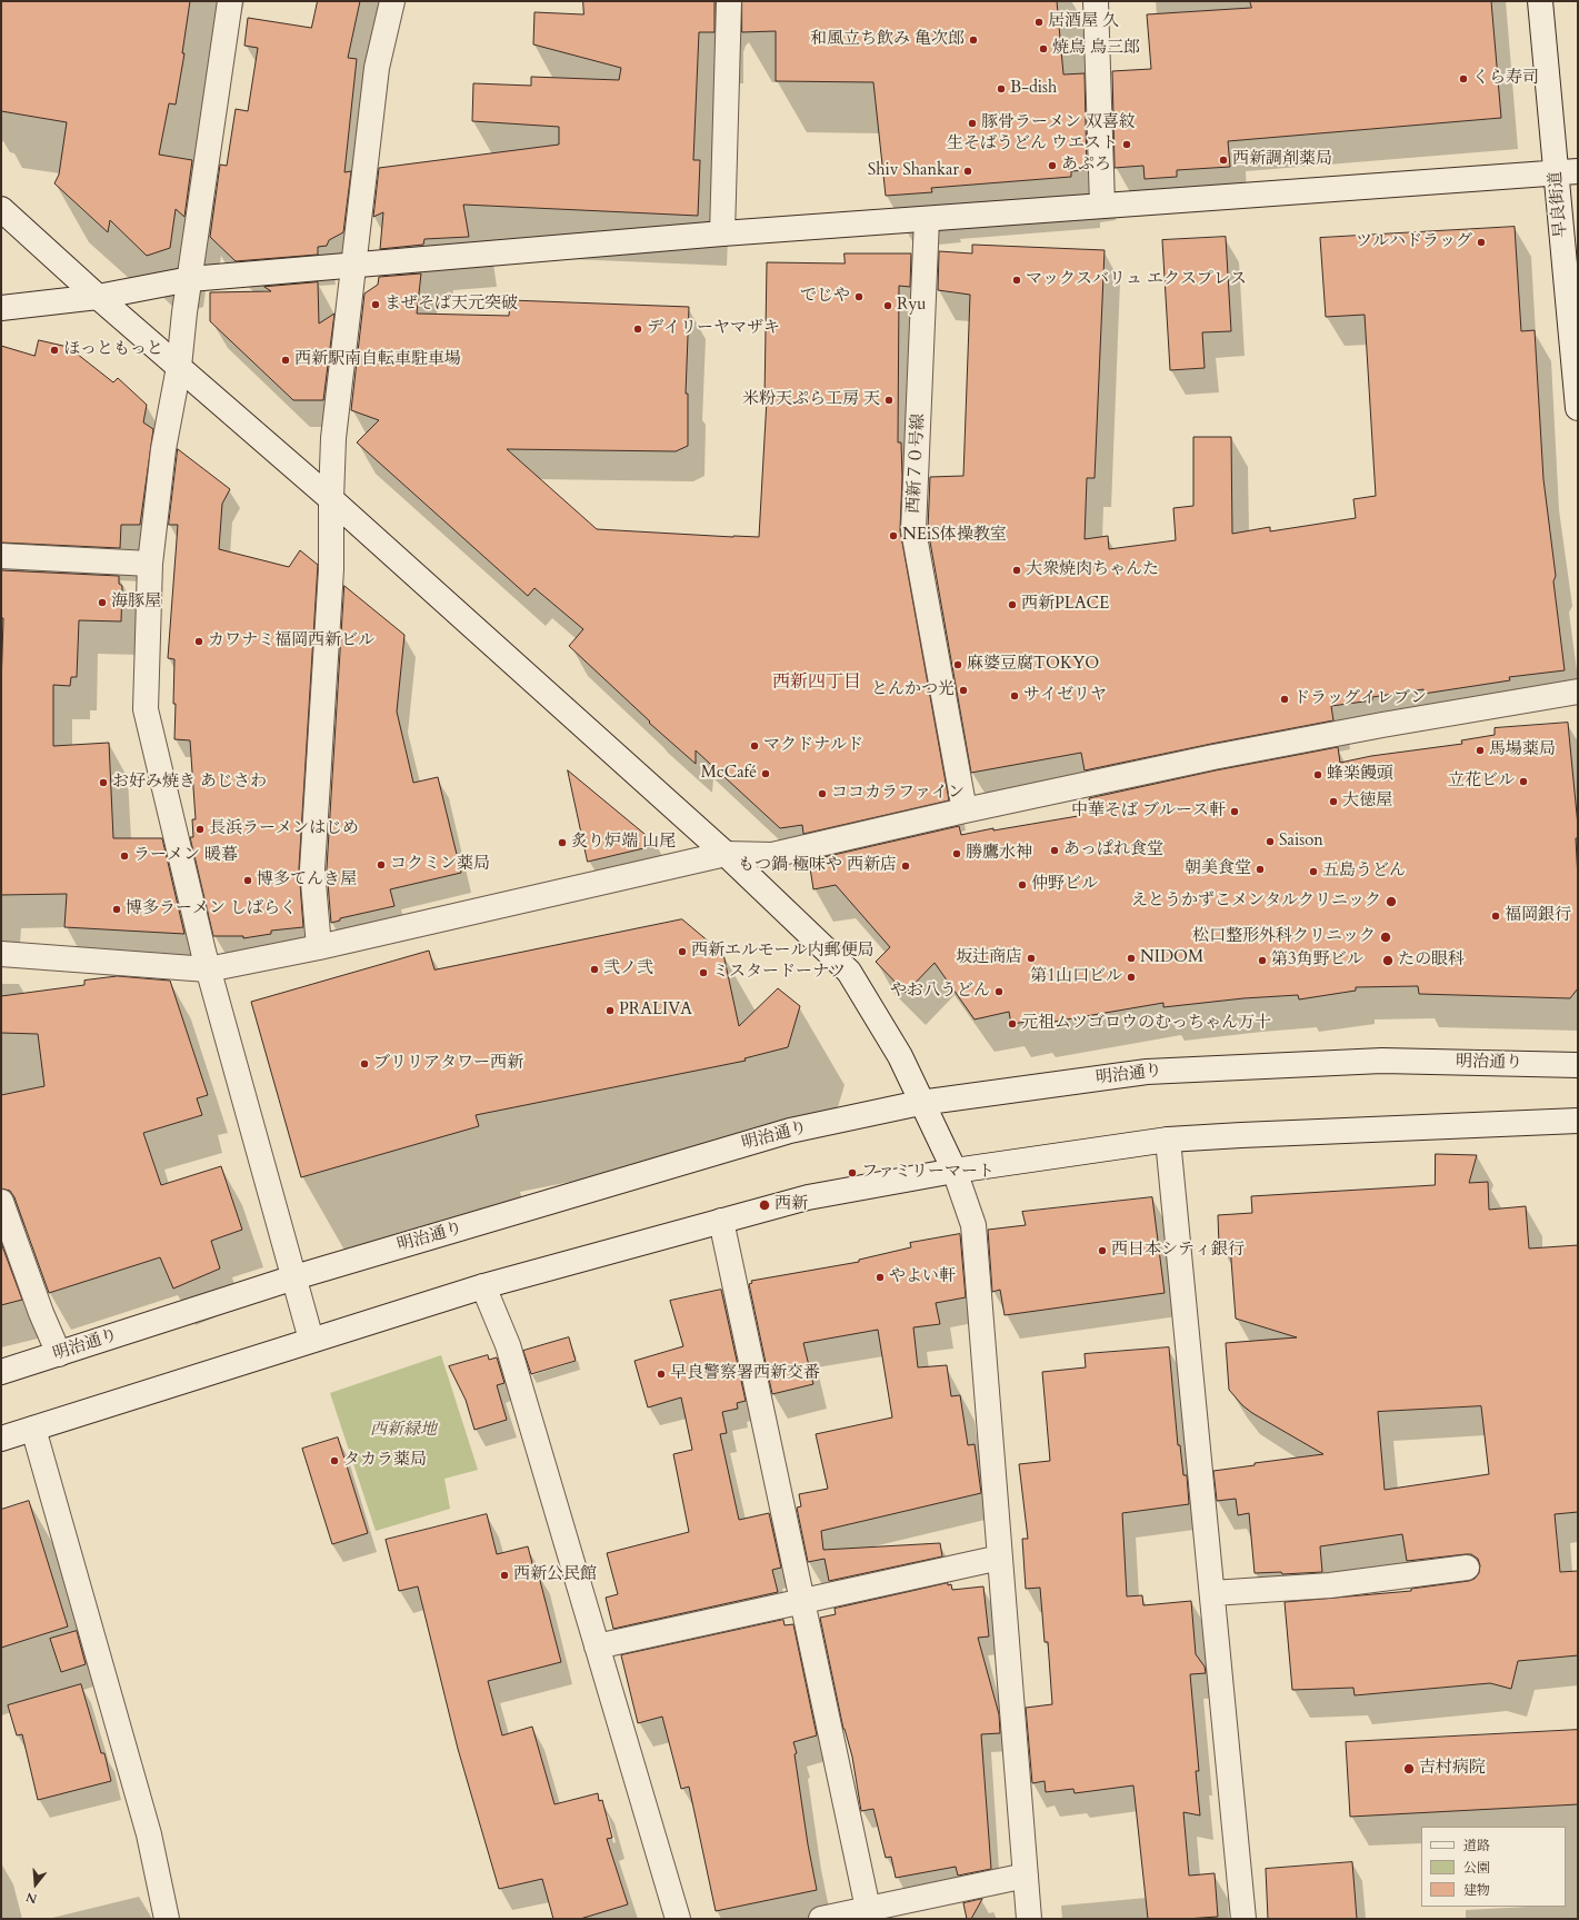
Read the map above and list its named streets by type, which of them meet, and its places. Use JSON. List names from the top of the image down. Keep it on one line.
{"streets":{"street":["早良街道","西新７０号線","明治通り"]},"districts":["西新四丁目"],"parks":["西新緑地"],"places":["居酒屋 久","和風立ち飲み 亀次郎","焼鳥 鳥三郎","くら寿司","B-dish","豚骨ラーメン 双喜紋","生そばうどん ウエスト","西新調剤薬局","あぷろ","Shiv Shankar","ツルハドラッグ","マックスバリュ エクスプレス","でじや","まぜそば天元突破","Ryu","デイリーヤマザキ","ほっともっと","西新駅南自転車駐車場","米粉天ぷら工房 天","NEiS体操教室","大衆焼肉ちゃんた","海豚屋","西新PLACE","カワナミ福岡西新ビル","麻婆豆腐TOKYO","とんかつ光","サイゼリヤ","ドラッグイレブン","マクドナルド","馬場薬局","McCafé","蜂楽饅頭","立花ビル","お好み焼き あじさわ","ココカラファイン","大徳屋","中華そば ブルース軒","長浜ラーメンはじめ","Saison","炙り炉端 山尾","あっぱれ食堂","勝鷹水神","ラーメン 暖暮","コクミン薬局","もつ鍋 極味や 西新店","朝美食堂","五島うどん","博多てんき屋","仲野ビル","えとうかずこメンタルクリニック","博多ラーメン しばらく","福岡銀行","松口整形外科クリニック","西新エルモール内郵便局","坂辻商店","NIDOM","第3角野ビル","たの眼科","弐ノ弐","ミスタードーナツ","第1山口ビル","やお八うどん","PRALIVA","元祖ムツゴロウのむっちゃん万十","ブリリアタワー西新","ファミリーマート","西新","西日本シティ銀行","やよい軒","早良警察署西新交番","タカラ薬局","西新公民館","吉村病院"],"legend":["道路","公園","建物"],"north":"bottom"}
